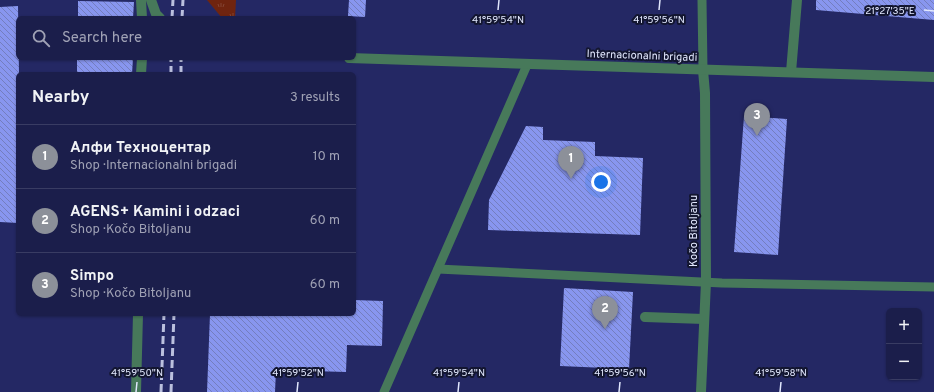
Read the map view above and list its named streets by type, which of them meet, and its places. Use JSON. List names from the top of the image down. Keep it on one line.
{"streets":{"street":["Internacionalni brigadi","Kočo Bitoljanu"]},"crossings":[["Internacionalni brigadi","Kočo Bitoljanu"]],"page":{"search":"Search here","heading":["Nearby","3 results"],"pins":["3","1","2"],"list":[{"mark":"1","name":"Алфи Техноцентар","note":"Shop · Internacionalni brigadi","value":"10 m"},{"mark":"2","name":"AGENS+ Kamini i odzaci","note":"Shop · Kočo Bitoljanu","value":"60 m"},{"mark":"3","name":"Simpo","note":"Shop · Kočo Bitoljanu","value":"60 m"}],"map_buttons":["+","−"]},"coordinates":["21°27'35\"E","41°59'54\"N","41°59'56\"N","41°59'50\"N","41°59'52\"N","41°59'58\"N"]}
